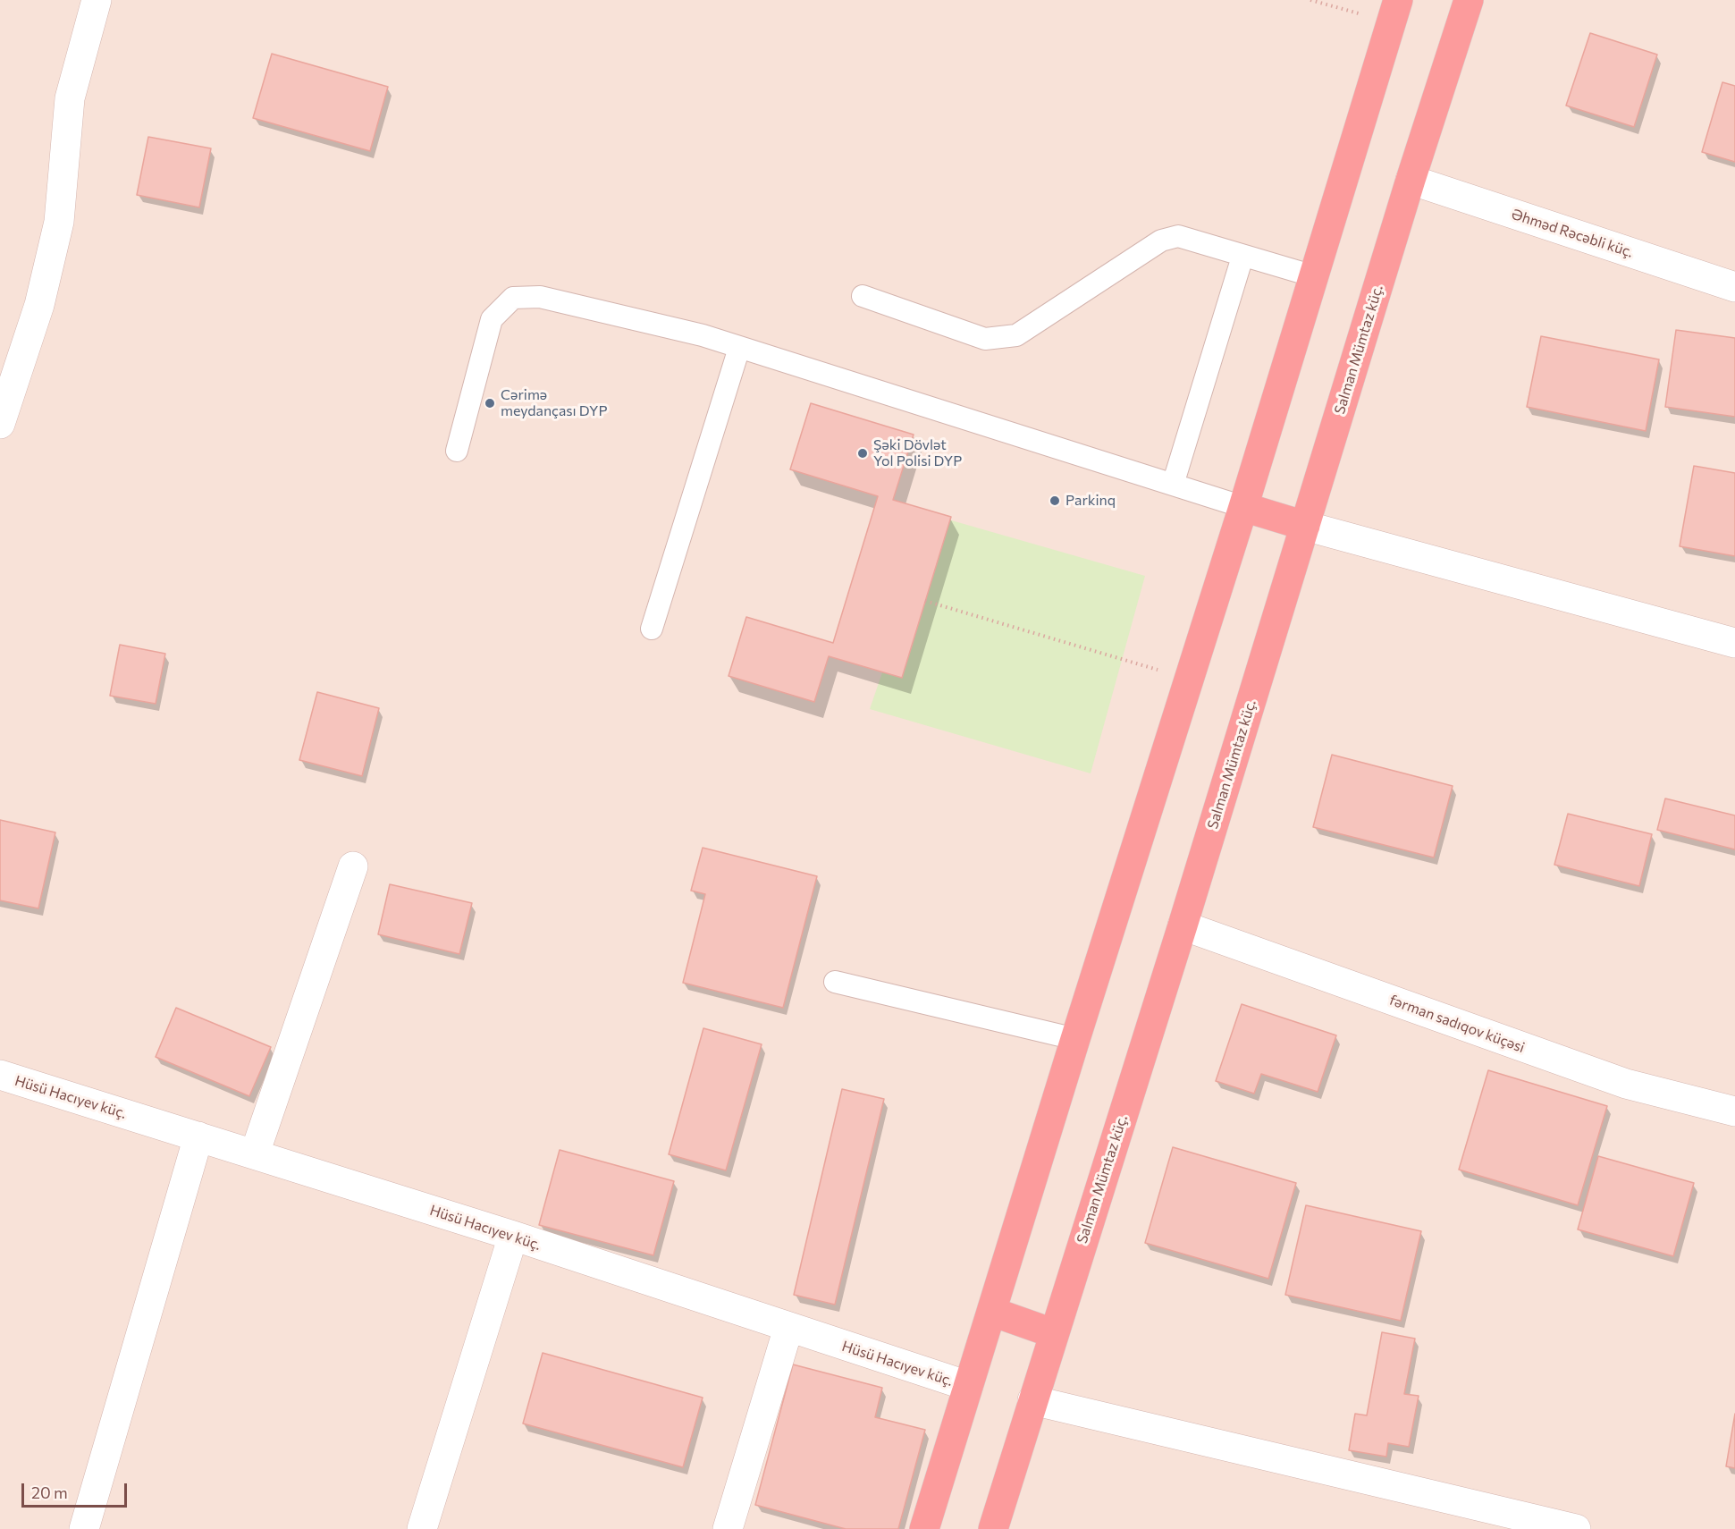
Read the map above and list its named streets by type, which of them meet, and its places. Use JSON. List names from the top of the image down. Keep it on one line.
{"streets":{"highway":["Salman Mümtaz küç."],"street":["Əhməd Rəcəbli küç.","fərman sadıqov küçəsi","Hüsü Hacıyev küç."]},"crossings":[["Əhməd Rəcəbli küç.","Salman Mümtaz küç."],["Salman Mümtaz küç.","fərman sadıqov küçəsi"]],"places":["Cərimə meydançası DYP","Şəki Dövlət Yol Polisi DYP","Parkinq"],"scale_bar":"20 m"}
